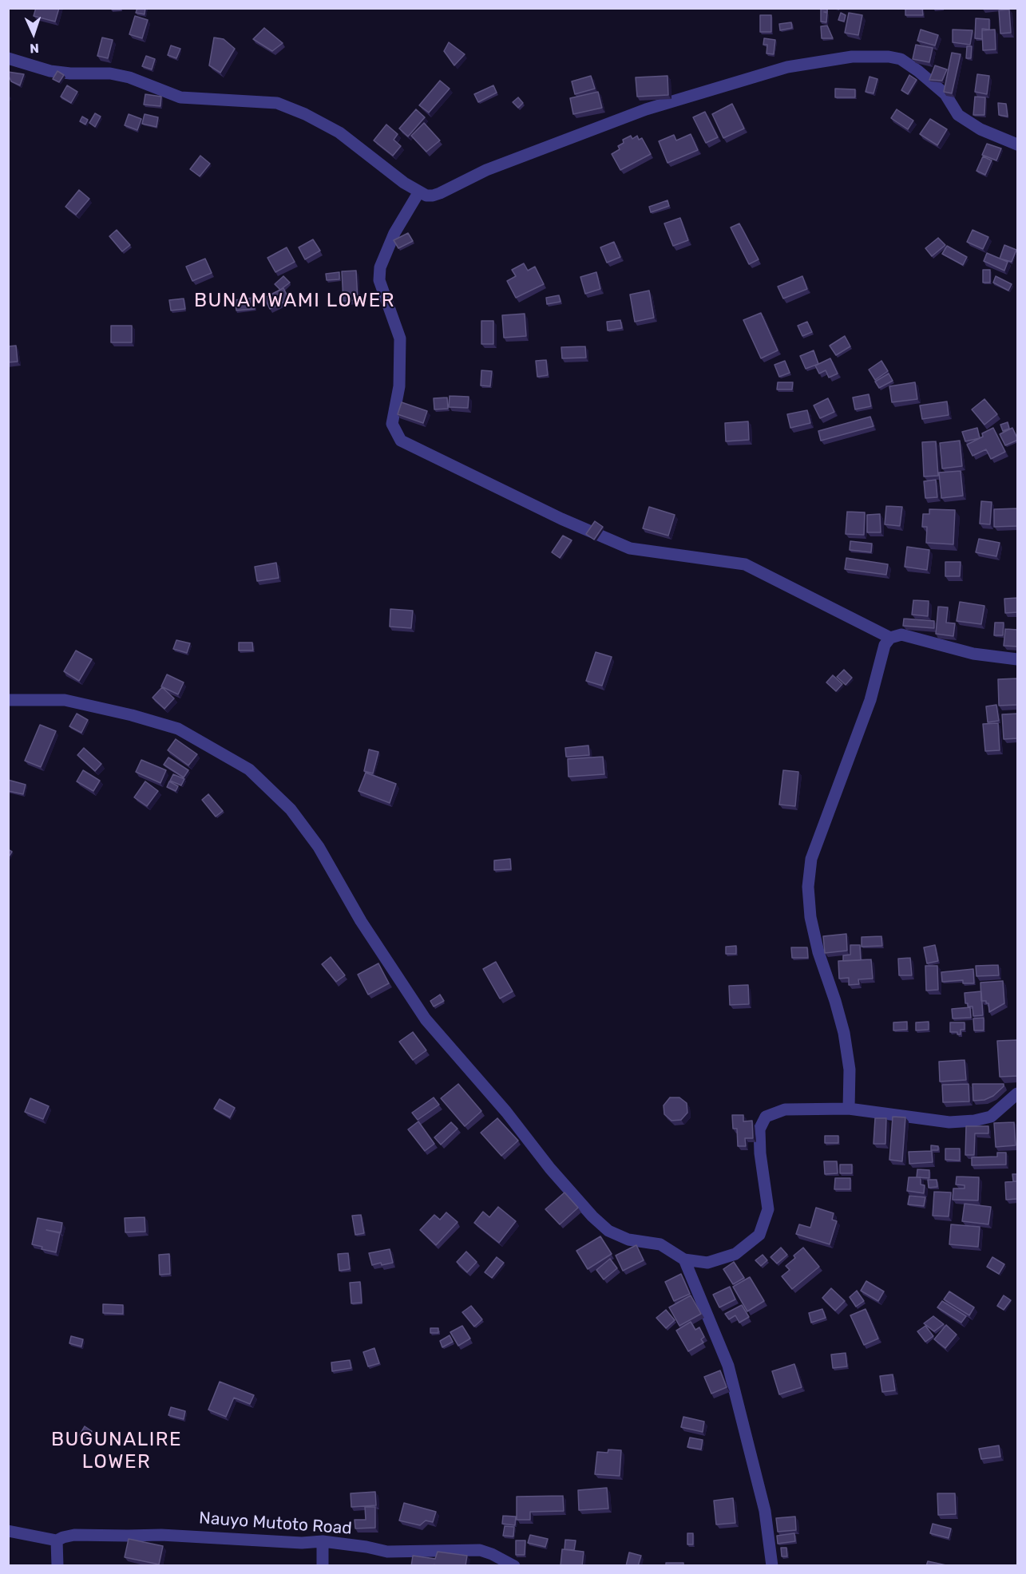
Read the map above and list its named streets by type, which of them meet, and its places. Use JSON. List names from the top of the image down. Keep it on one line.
{"streets":{"street":["Nauyo Mutoto Road"]},"districts":["BUNAMWAMI LOWER","BUGUNALIRE LOWER"],"north":"bottom"}
